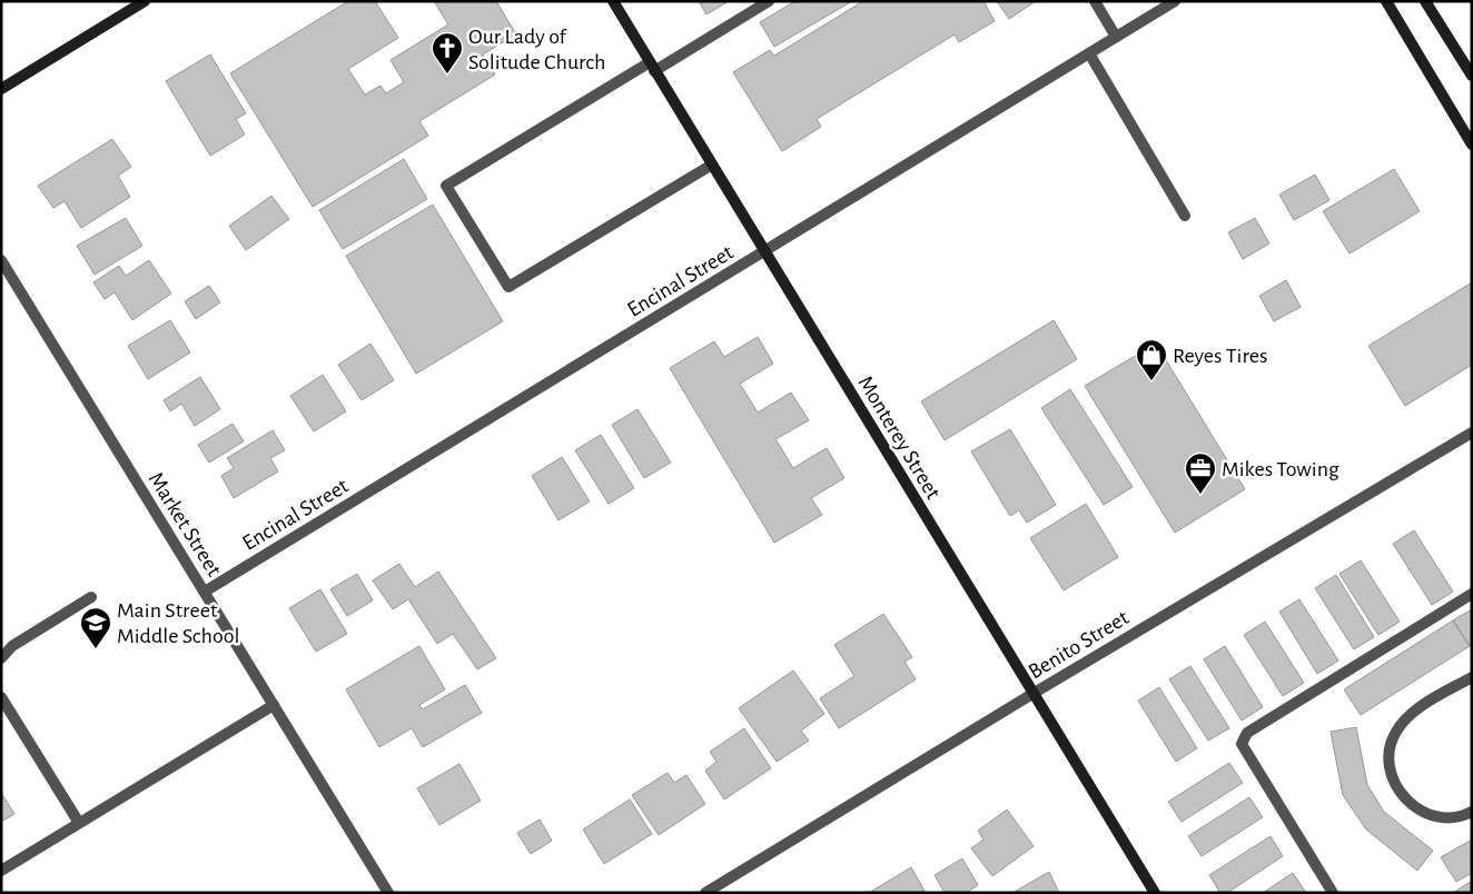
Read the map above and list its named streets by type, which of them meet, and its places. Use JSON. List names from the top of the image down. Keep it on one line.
{"streets":{"street":["Encinal Street","Monterey Street","Market Street","Benito Street"]},"crossings":[["Encinal Street","Monterey Street"],["Encinal Street","Market Street"],["Monterey Street","Benito Street"]],"places":{"church":["Our Lady of Solitude Church"],"shop":["Reyes Tires"],"office":["Mikes Towing"],"school or university":["Main Street Middle School"]}}
